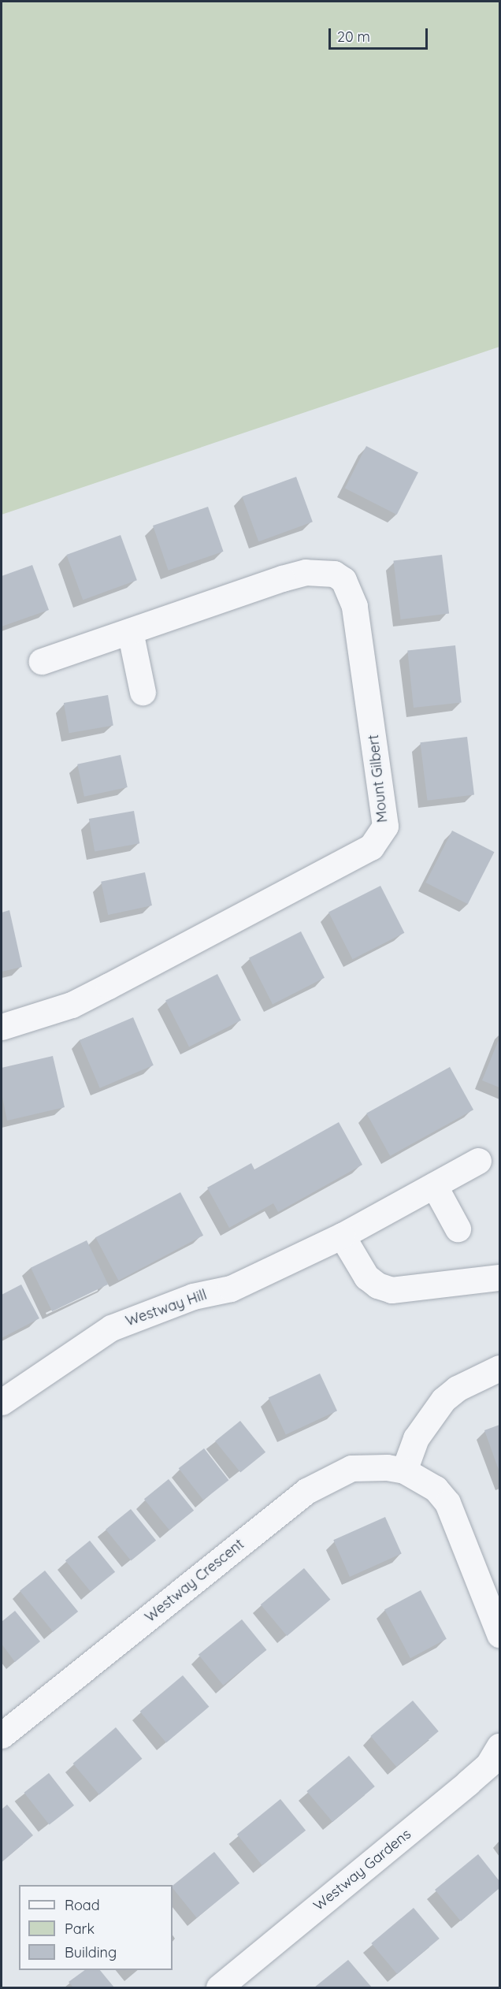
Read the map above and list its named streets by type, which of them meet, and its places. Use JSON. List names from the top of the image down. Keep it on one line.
{"streets":{"street":["Mount Gilbert","Westway Hill","Westway Crescent","Westway Gardens"]},"legend":["Road","Park","Building"],"scale_bar":"20 m"}
